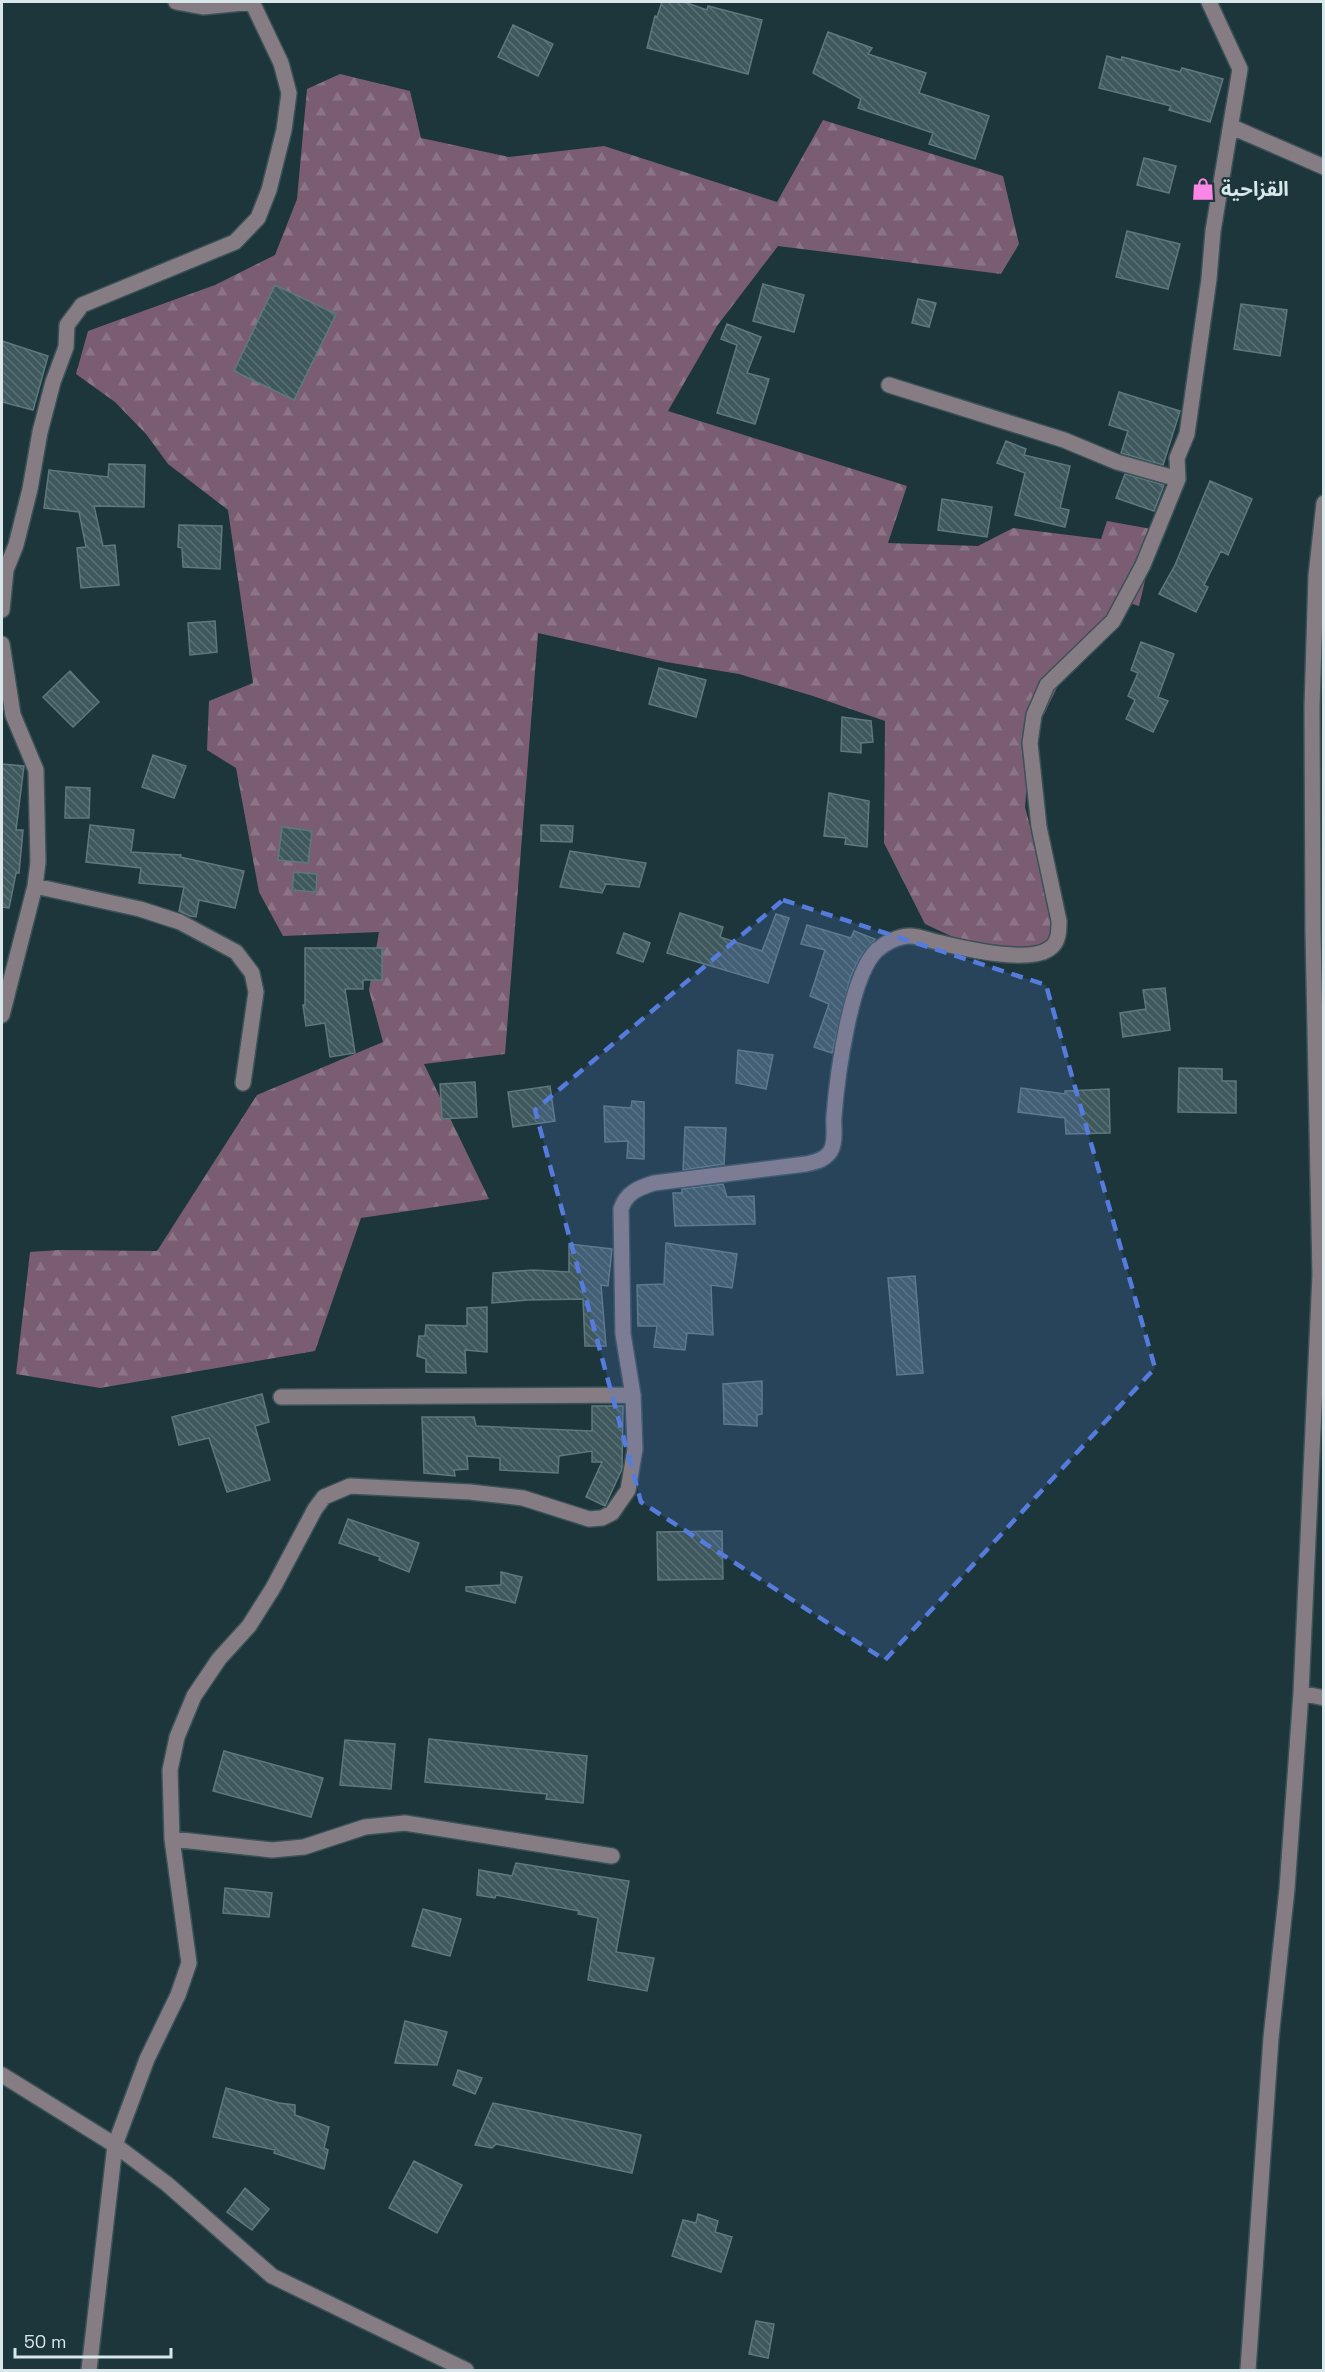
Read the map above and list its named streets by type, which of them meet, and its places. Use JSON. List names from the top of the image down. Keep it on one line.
{"places":{"shop":["القزاحية"]},"scale_bar":"50 m"}
